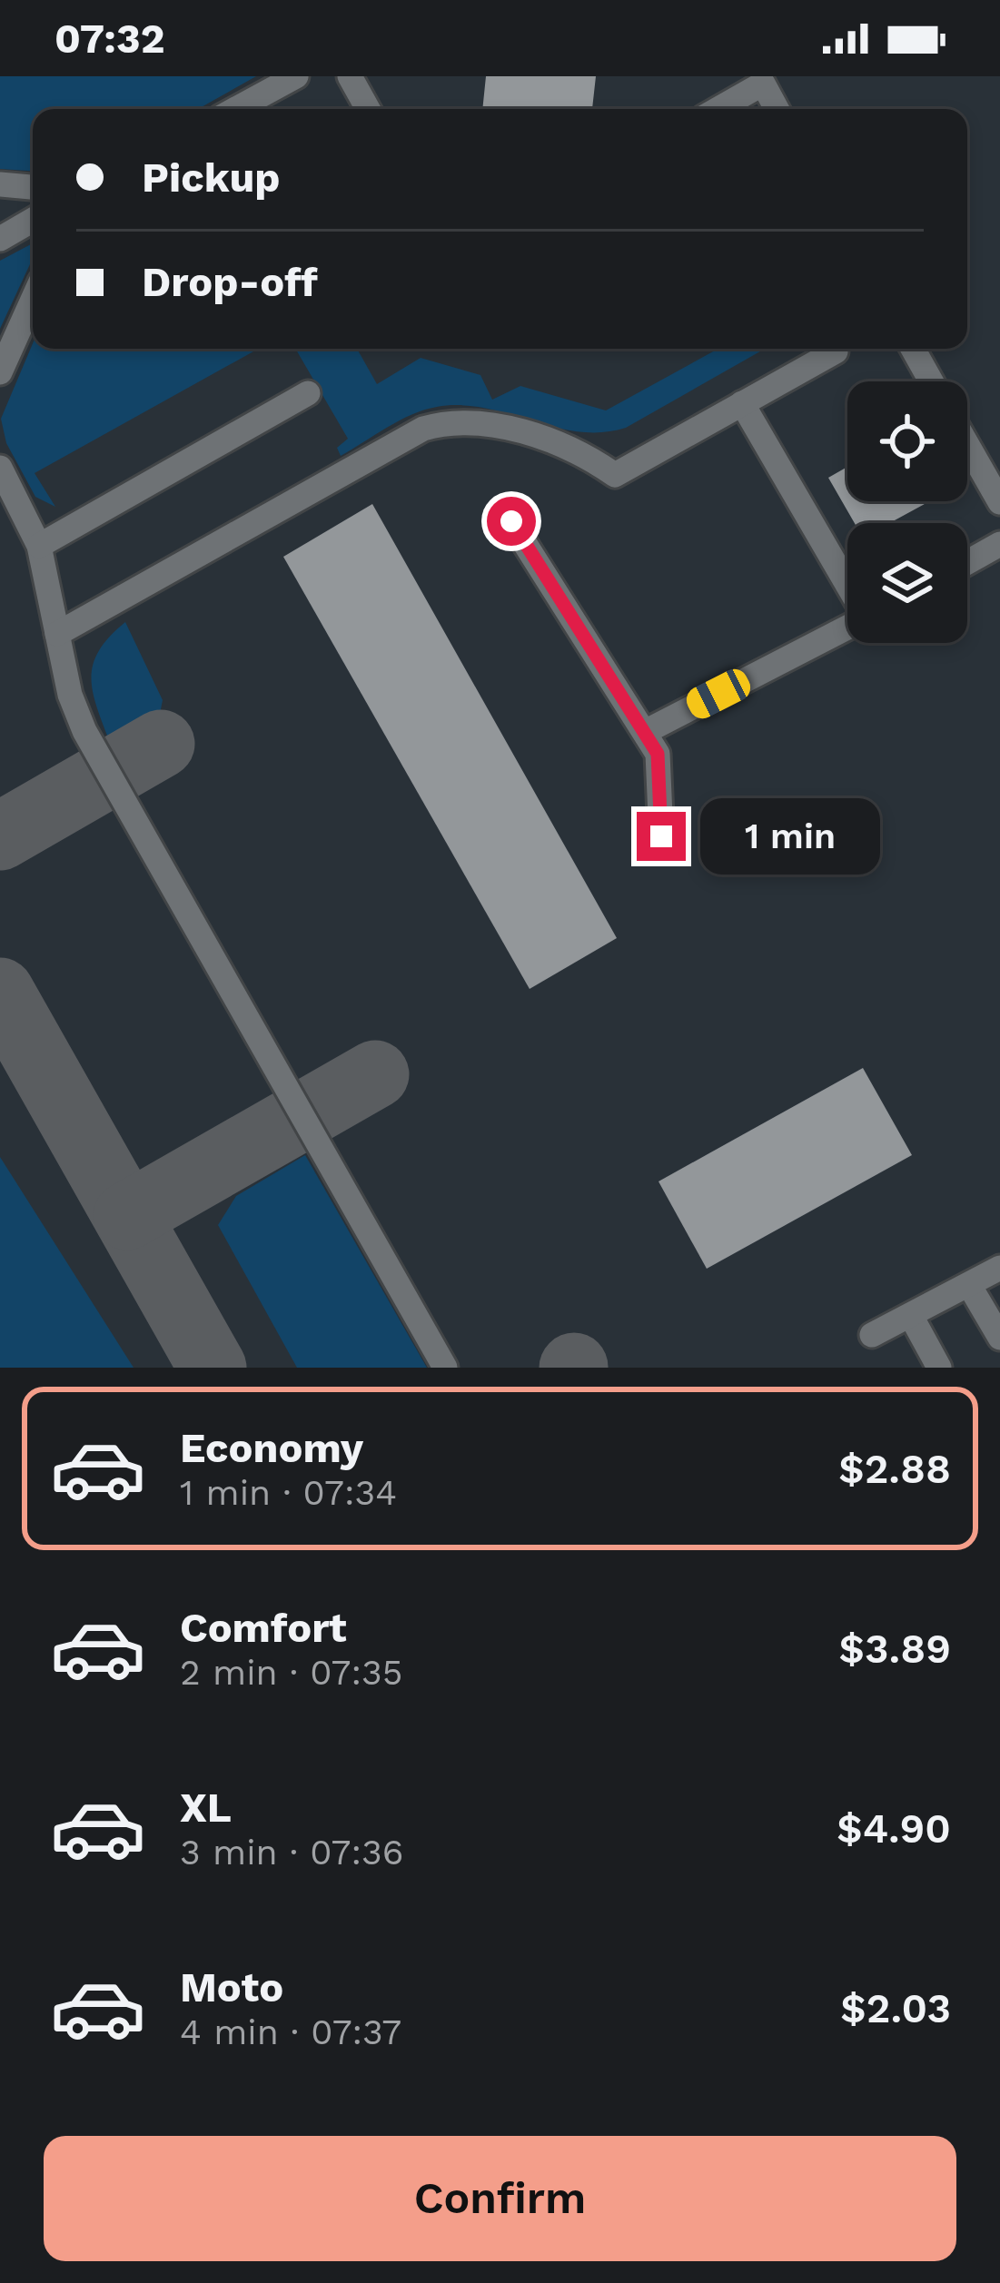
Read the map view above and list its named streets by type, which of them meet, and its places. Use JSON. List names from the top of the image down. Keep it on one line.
{"page":{"status":"07:32","banner":["Pickup","Drop-off"],"bubble":"1 min","list":[{"name":"Economy","note":"1 min · 07:34","value":"$2.88"},{"name":"Comfort","note":"2 min · 07:35","value":"$3.89"},{"name":"XL","note":"3 min · 07:36","value":"$4.90"},{"name":"Moto","note":"4 min · 07:37","value":"$2.03"}],"buttons":"Confirm"}}
